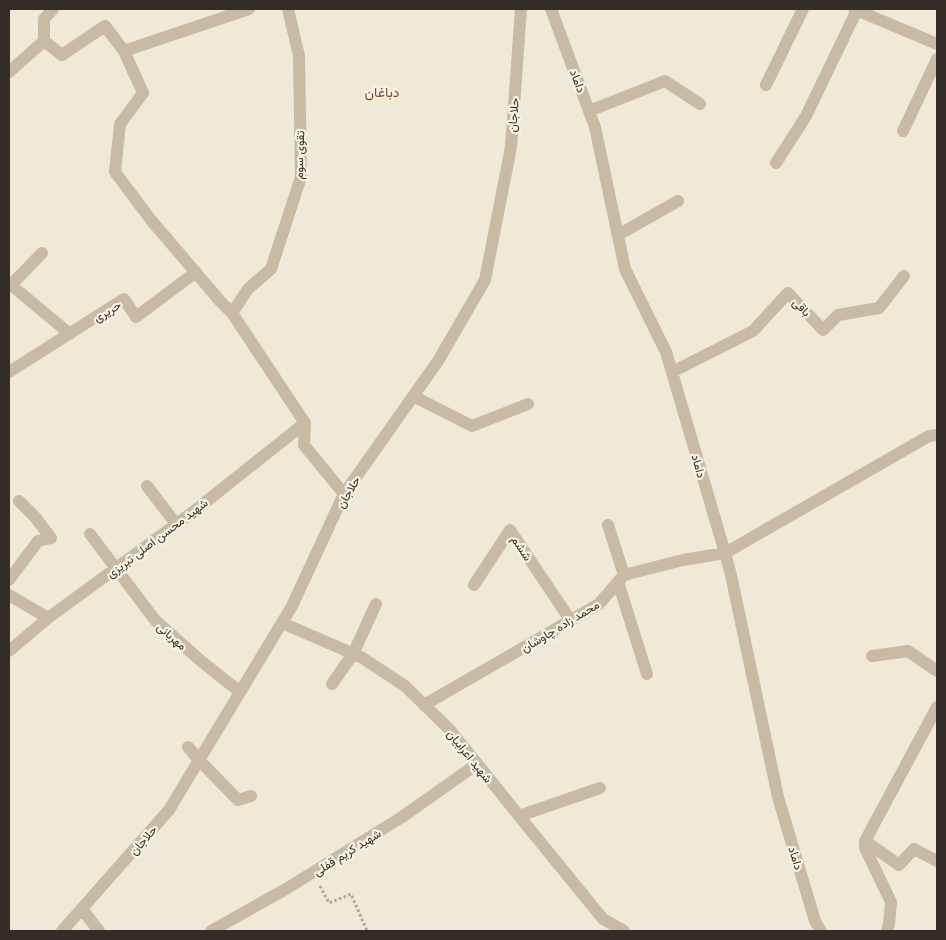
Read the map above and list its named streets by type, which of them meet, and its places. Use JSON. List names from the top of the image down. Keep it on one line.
{"streets":{"street":["داماد","حلاجان","تقوی سوم","باقی","حریری","شهید محسن اصلی تبریزی","ششم","محمد زاده چاوشان","مهربانی","شهید اعرابیان","شهید کریم قفلی"]},"crossings":[["داماد","باقی"],["حلاجان","مهربانی"],["حلاجان","شهید اعرابیان"],["شهید محسن اصلی تبریزی","مهربانی"],["ششم","محمد زاده چاوشان"],["محمد زاده چاوشان","شهید اعرابیان"],["شهید اعرابیان","شهید کریم قفلی"]],"districts":["دباغان"]}
